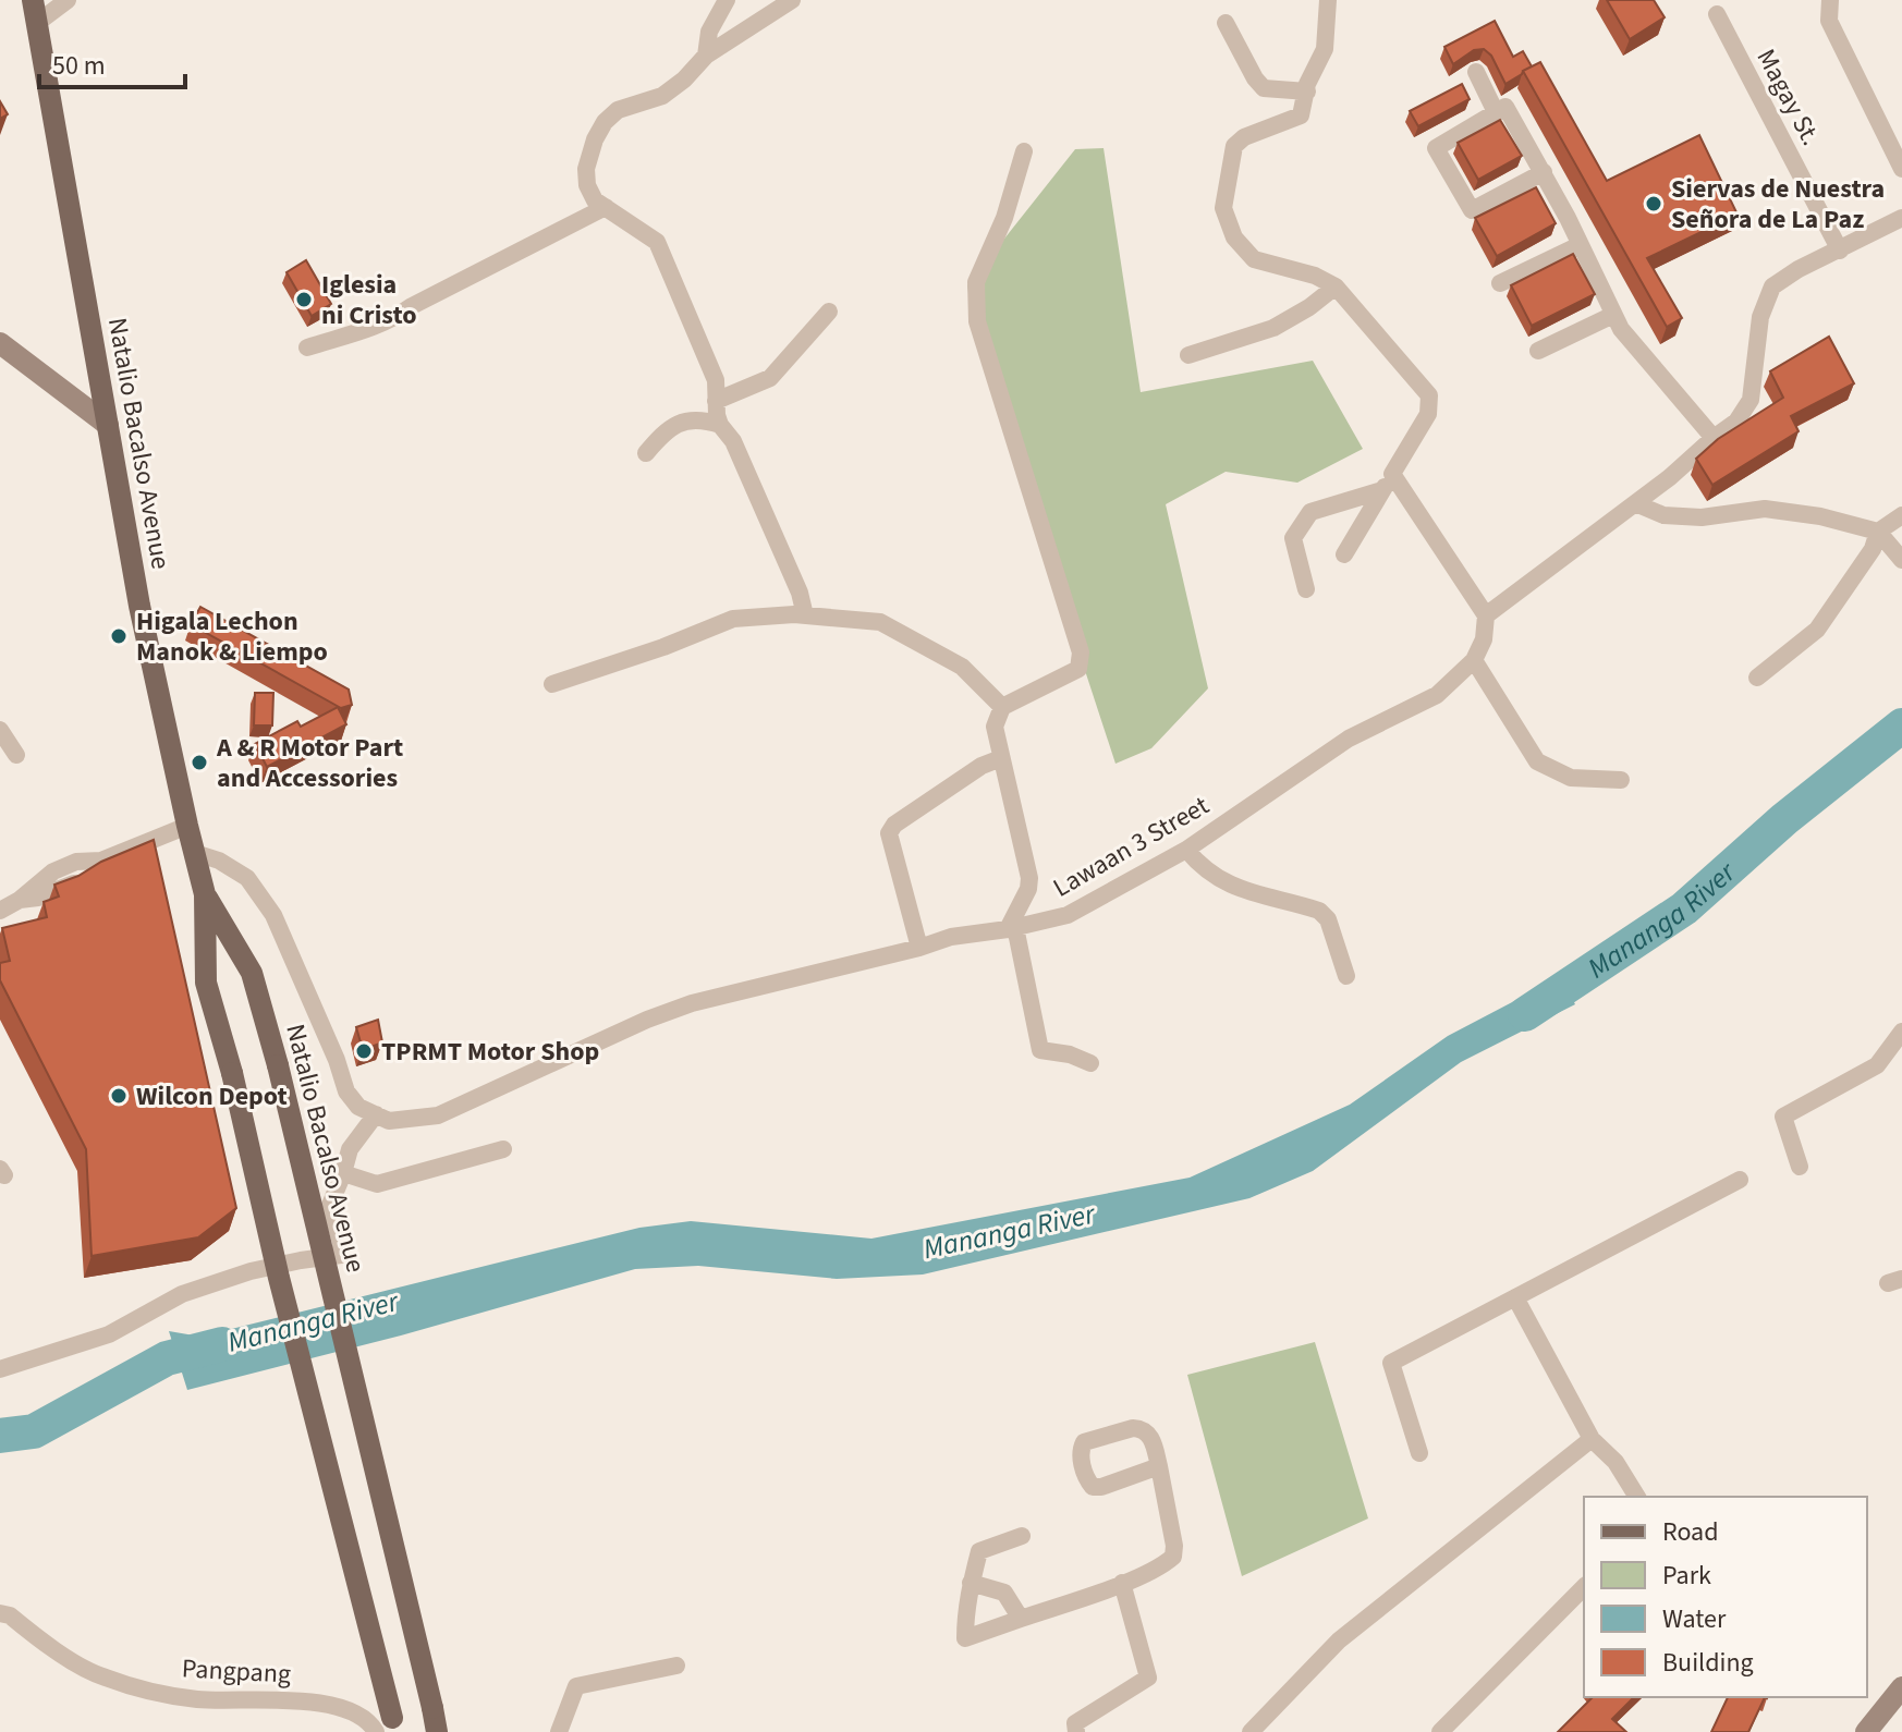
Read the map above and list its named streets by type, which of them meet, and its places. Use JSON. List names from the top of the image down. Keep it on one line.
{"streets":{"main road":["Natalio Bacalso Avenue"],"street":["Magay St.","Lawaan 3 Street","Pangpang"]},"crossings":[["Natalio Bacalso Avenue","Pangpang"]],"water":["Mananga River"],"places":["Siervas de Nuestra Señora de La Paz","Iglesia ni Cristo","Higala Lechon Manok & Liempo","A & R Motor Part and Accessories","TPRMT Motor Shop","Wilcon Depot"],"legend":["Road","Park","Water","Building"],"scale_bar":"50 m"}
